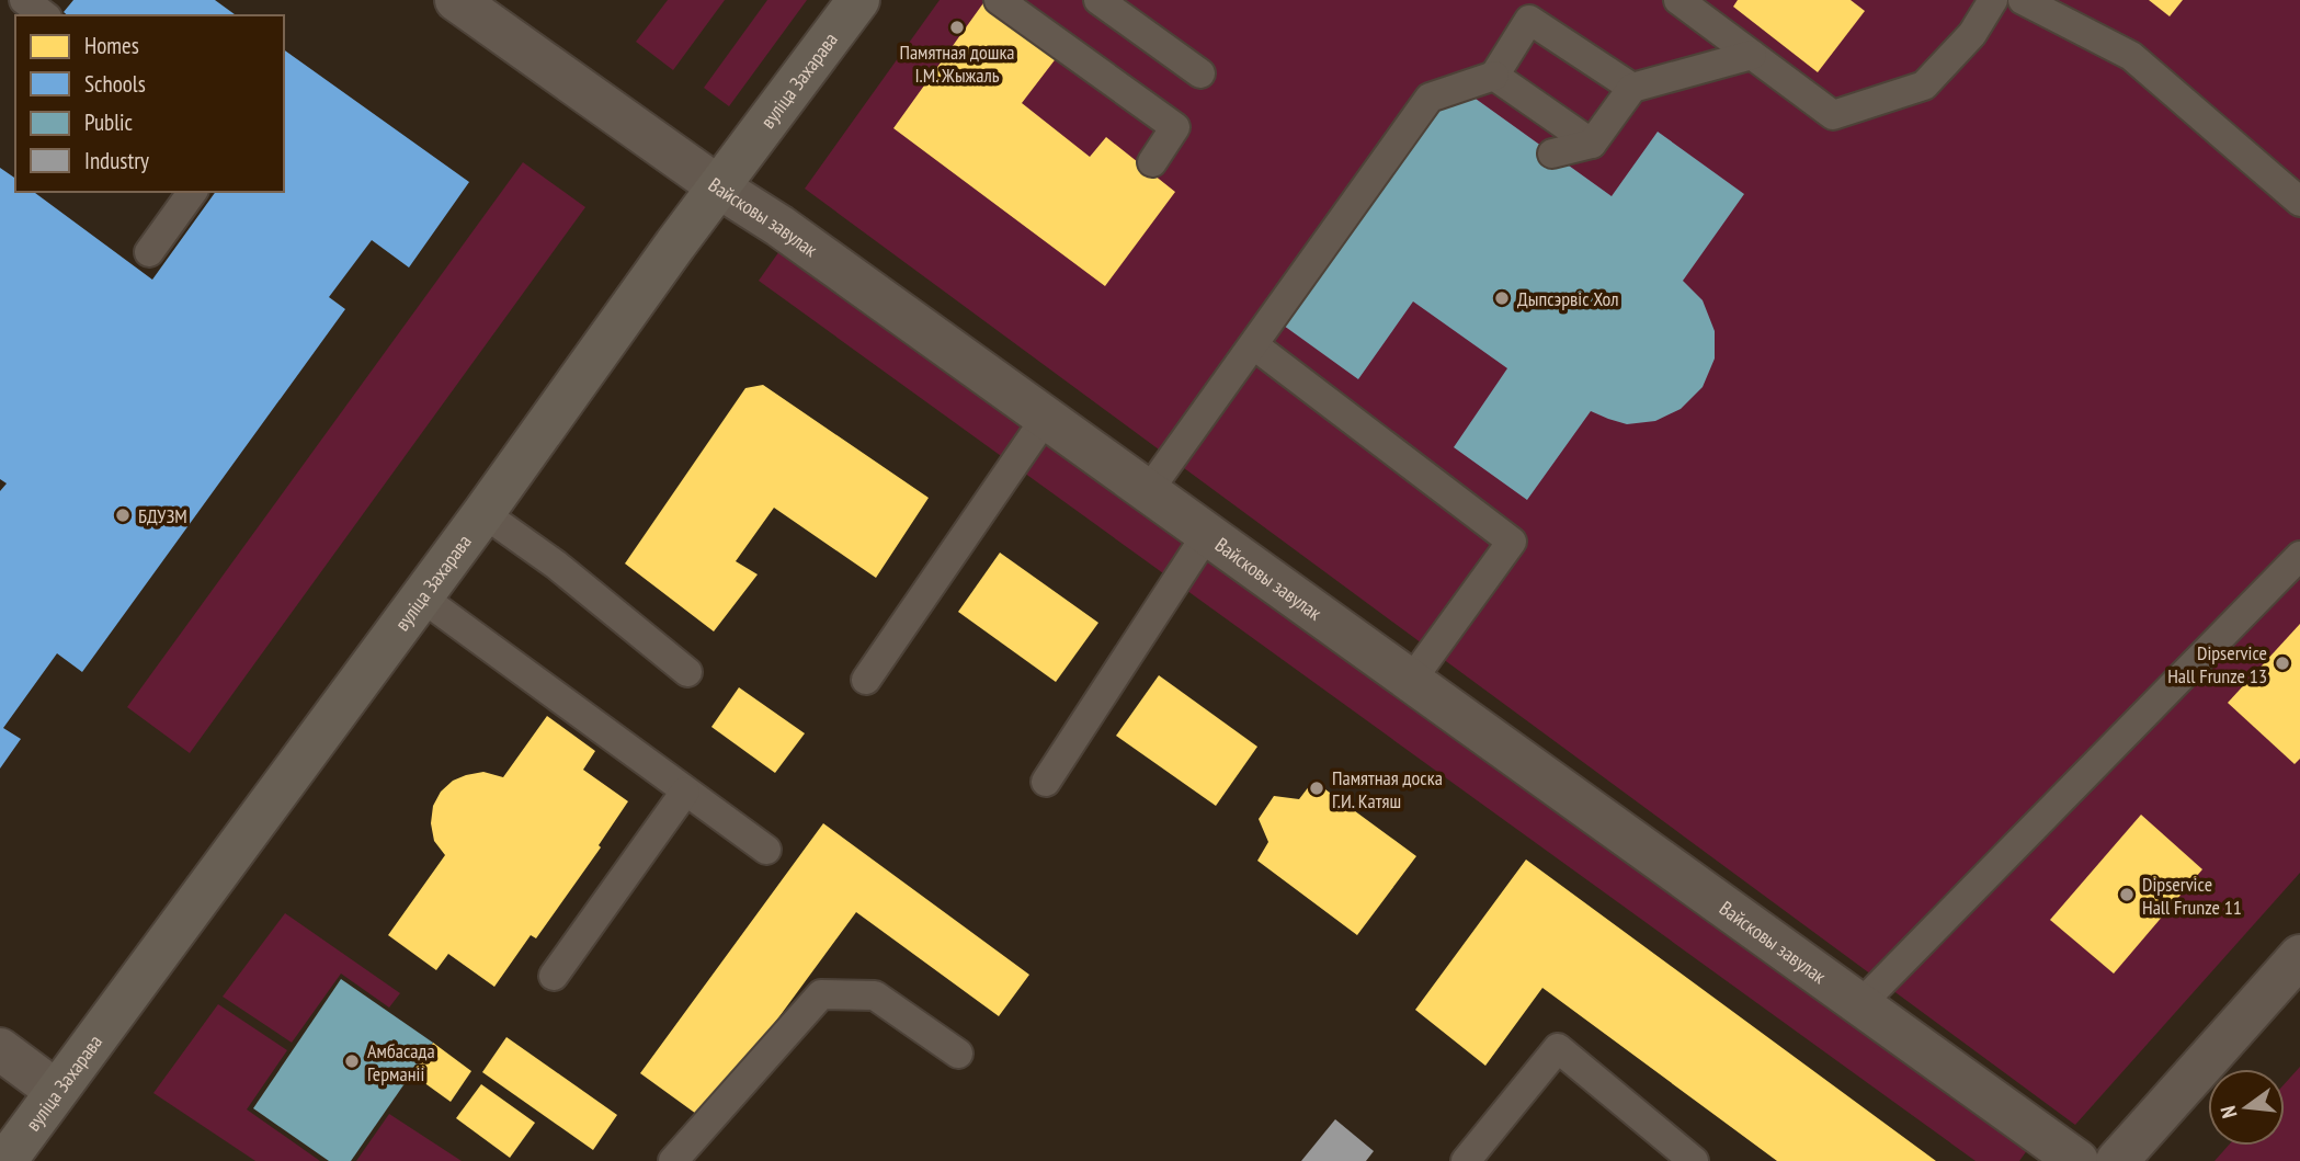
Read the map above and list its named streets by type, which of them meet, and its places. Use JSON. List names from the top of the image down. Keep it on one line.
{"streets":{"main road":["вуліца Захарава"],"street":["Вайсковы завулак"]},"crossings":[["вуліца Захарава","Вайсковы завулак"]],"places":["Памятная дошка І.М. Жыжаль","Дыпсэрвіс Хол","БДУЗМ","Dipservice Hall Frunze 13","Памятная доска Г.И. Катяш","Dipservice Hall Frunze 11","Амбасада Германіі"],"legend":["Homes","Schools","Public","Industry"],"north":"left"}
